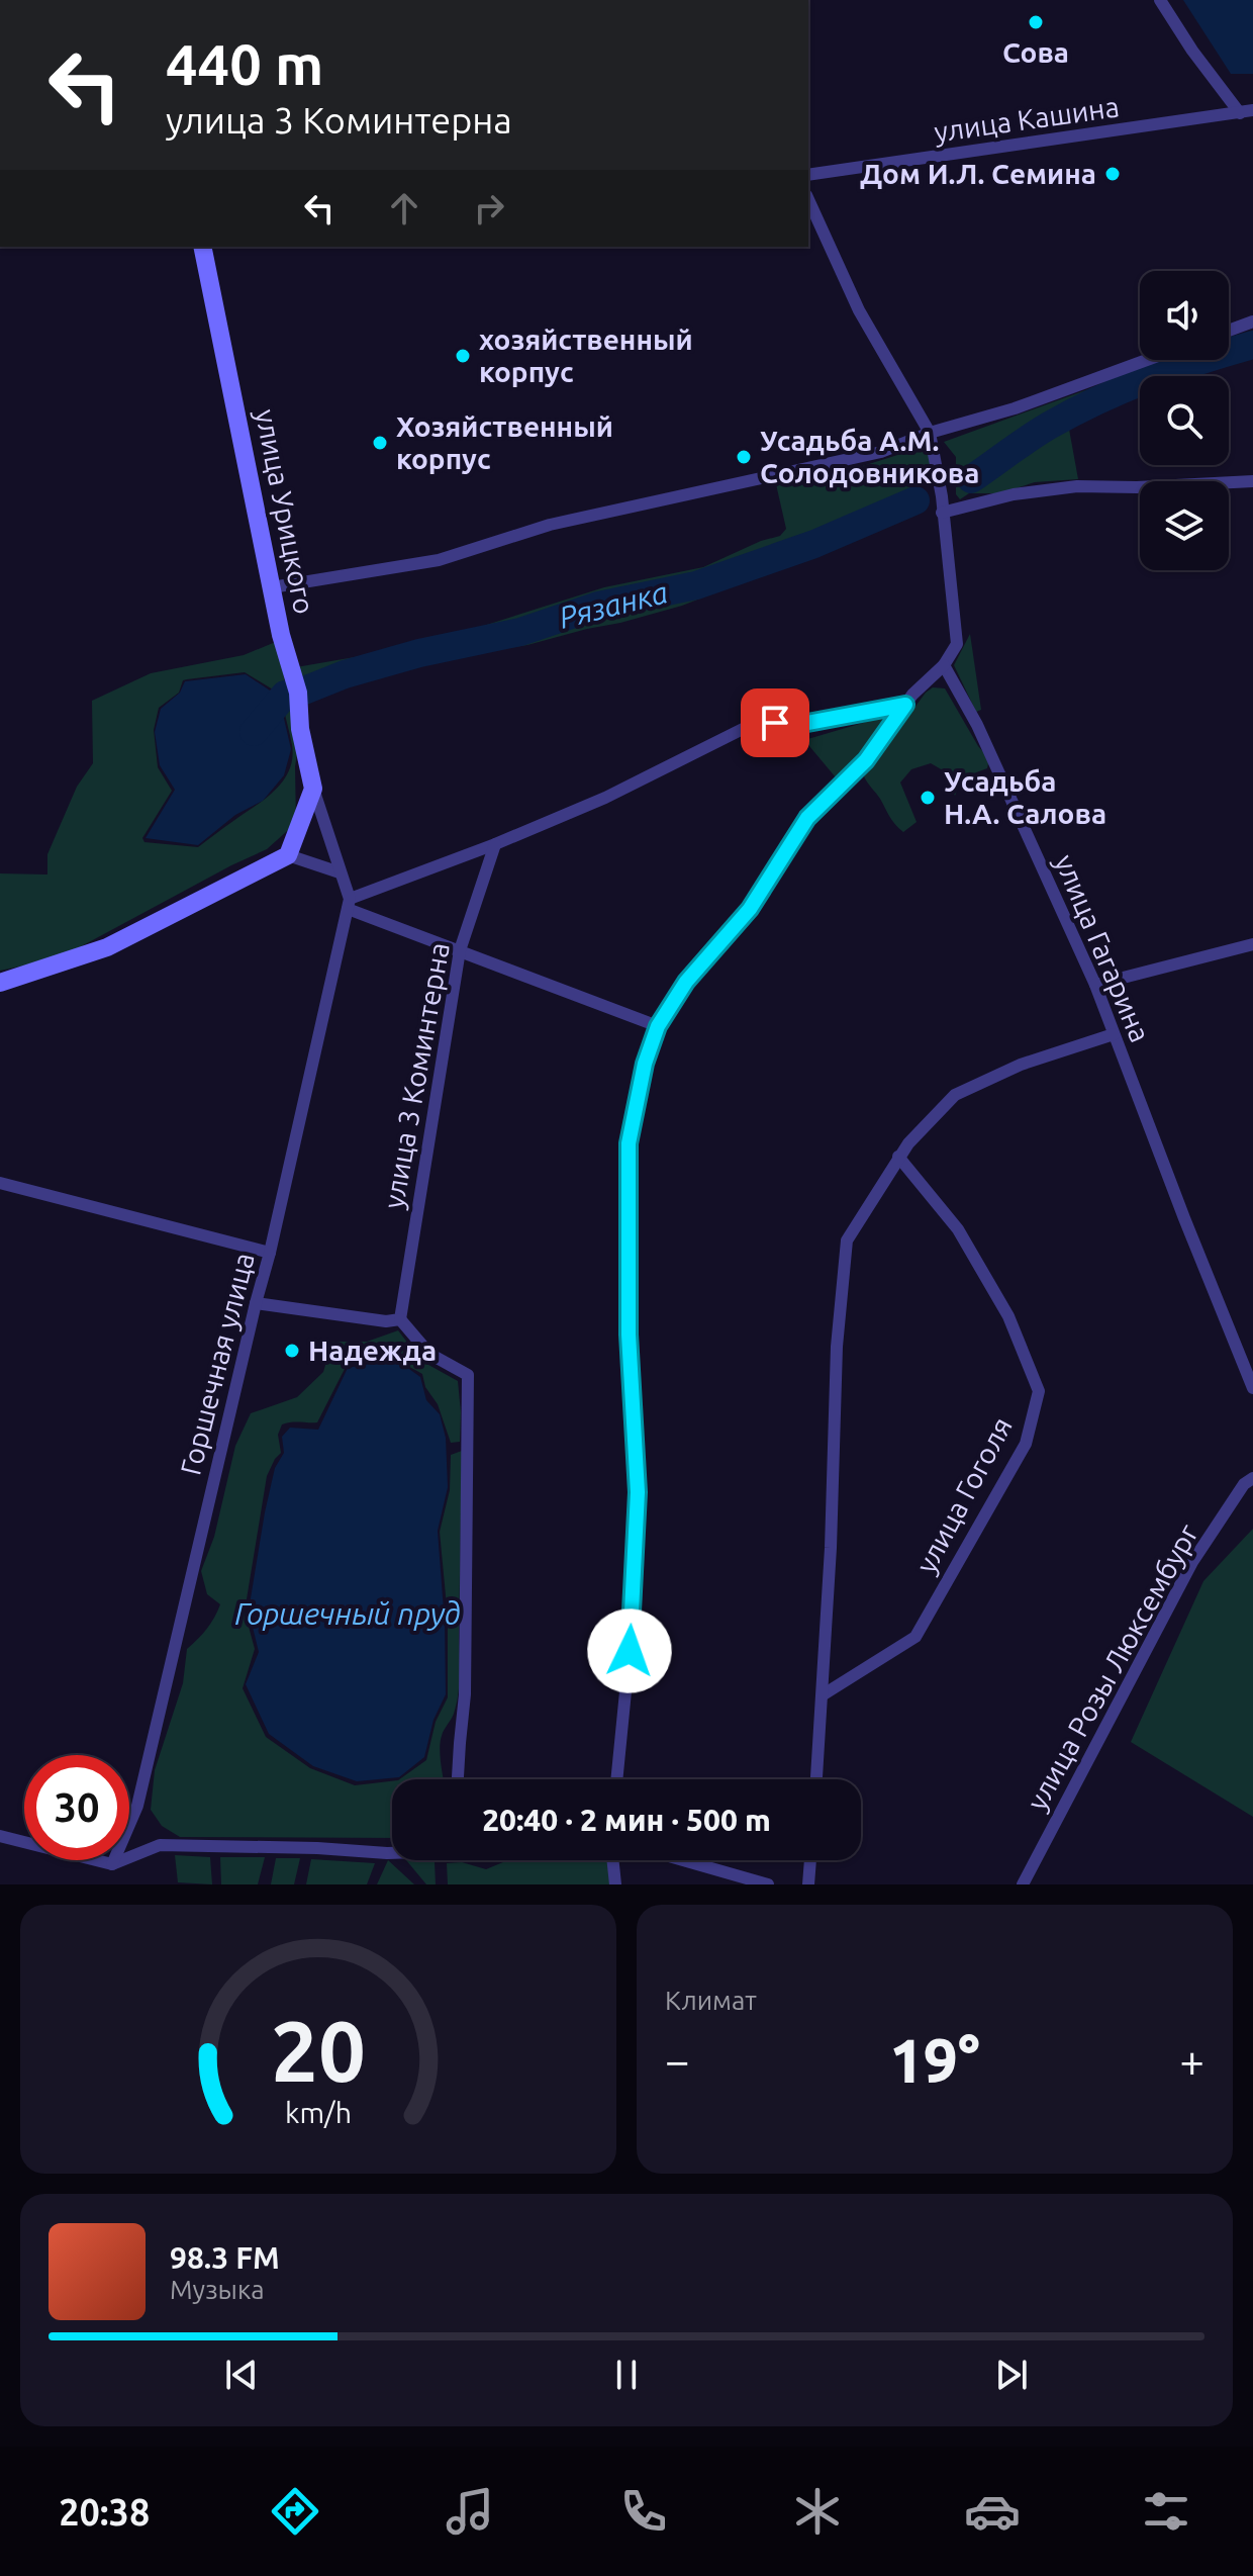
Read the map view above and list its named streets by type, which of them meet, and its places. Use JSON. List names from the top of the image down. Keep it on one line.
{"streets":{"street":["улица Кашина","улица Урицкого","улица Гагарина","улица 3 Коминтерна","Горшечная улица","улица Гоголя","улица Розы Люксембург"]},"water":["Рязанка","Горшечный пруд"],"places":["Сова","Дом И.Л. Семина","хозяйственный корпус","Хозяйственный корпус","Усадьба А.М. Солодовникова","Усадьба Н.А. Салова","Надежда"],"page":{"turn":["440 m","улица 3 Коминтерна"],"limit":"30","trip":"20:40 · 2 мин · 500 m","tile":"Климат","heat":["−","19°","+"],"song":["98.3 FM","Музыка"],"tabs":"20:38","gauge":["20","km/h"]}}
